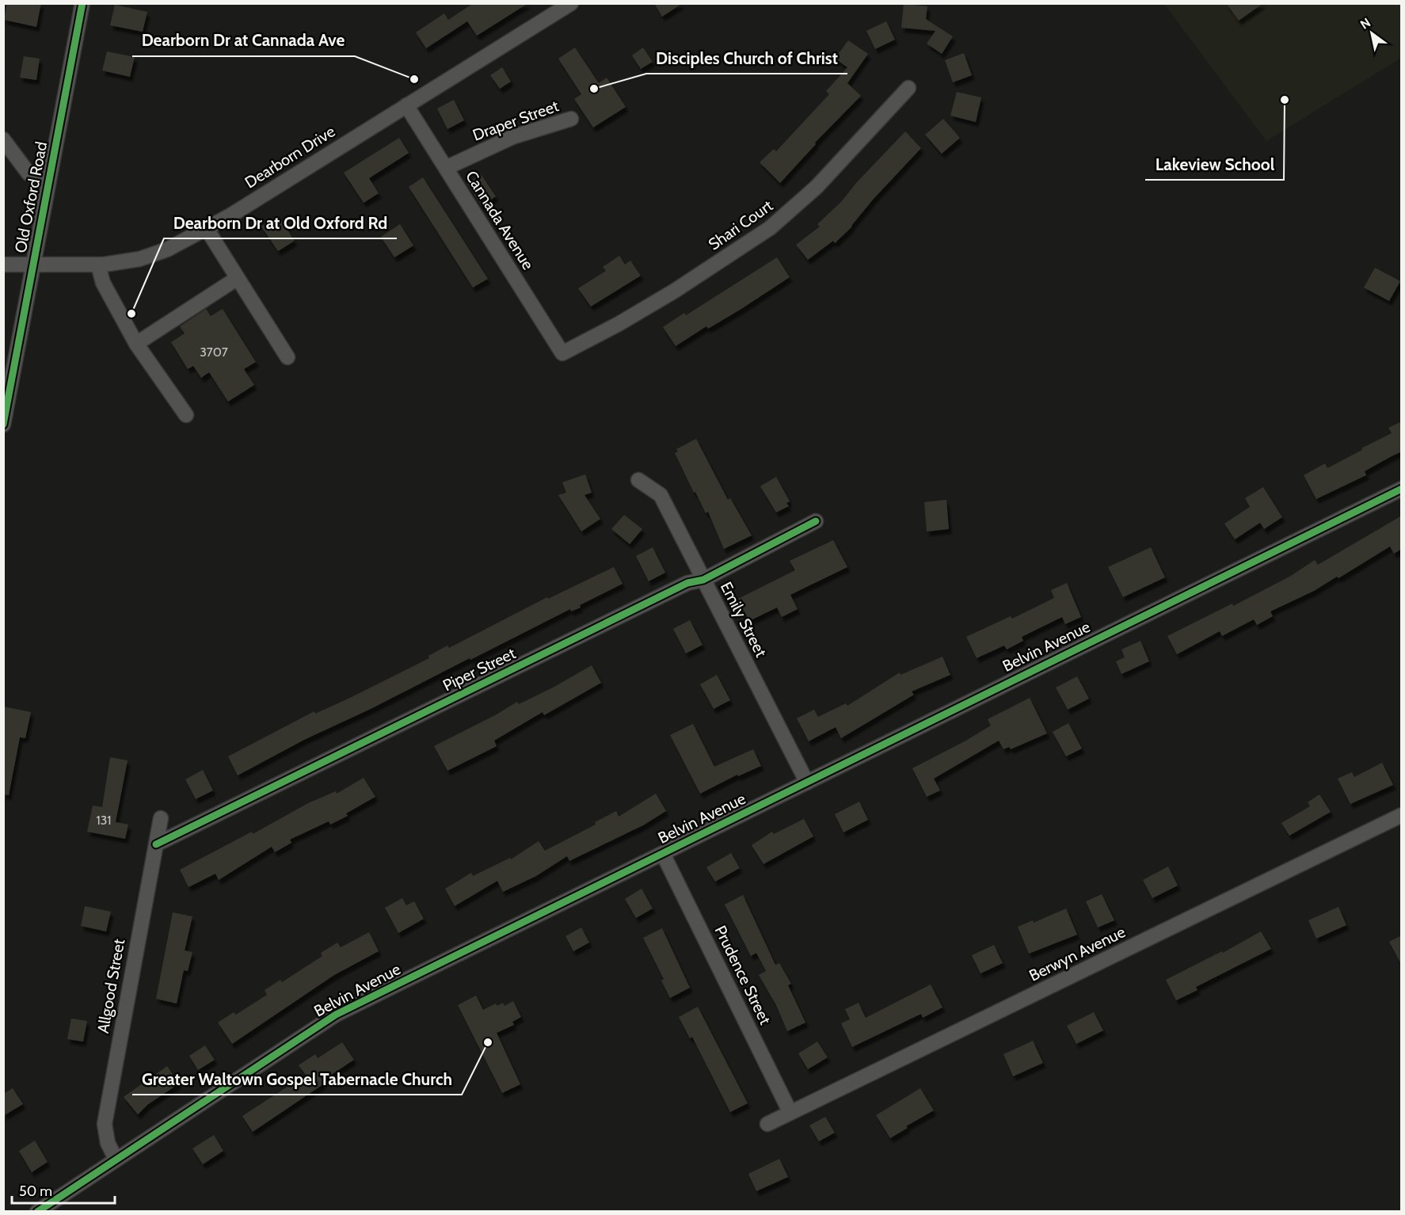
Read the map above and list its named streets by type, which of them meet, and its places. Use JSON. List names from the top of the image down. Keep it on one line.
{"streets":{"street":["Draper Street","Dearborn Drive","Old Oxford Road","Cannada Avenue","Shari Court","Emily Street","Belvin Avenue","Piper Street","Berwyn Avenue","Prudence Street","Allgood Street"]},"crossings":[["Draper Street","Cannada Avenue"],["Dearborn Drive","Old Oxford Road"],["Dearborn Drive","Cannada Avenue"],["Cannada Avenue","Shari Court"],["Emily Street","Belvin Avenue"],["Emily Street","Piper Street"],["Belvin Avenue","Prudence Street"],["Belvin Avenue","Allgood Street"],["Piper Street","Allgood Street"],["Berwyn Avenue","Prudence Street"]],"places":["Dearborn Dr at Cannada Ave","Disciples Church of Christ","Lakeview School","Dearborn Dr at Old Oxford Rd","Greater Waltown Gospel Tabernacle Church"],"house_numbers":["3707","131"],"scale_bar":"50 m","north":"top left"}
